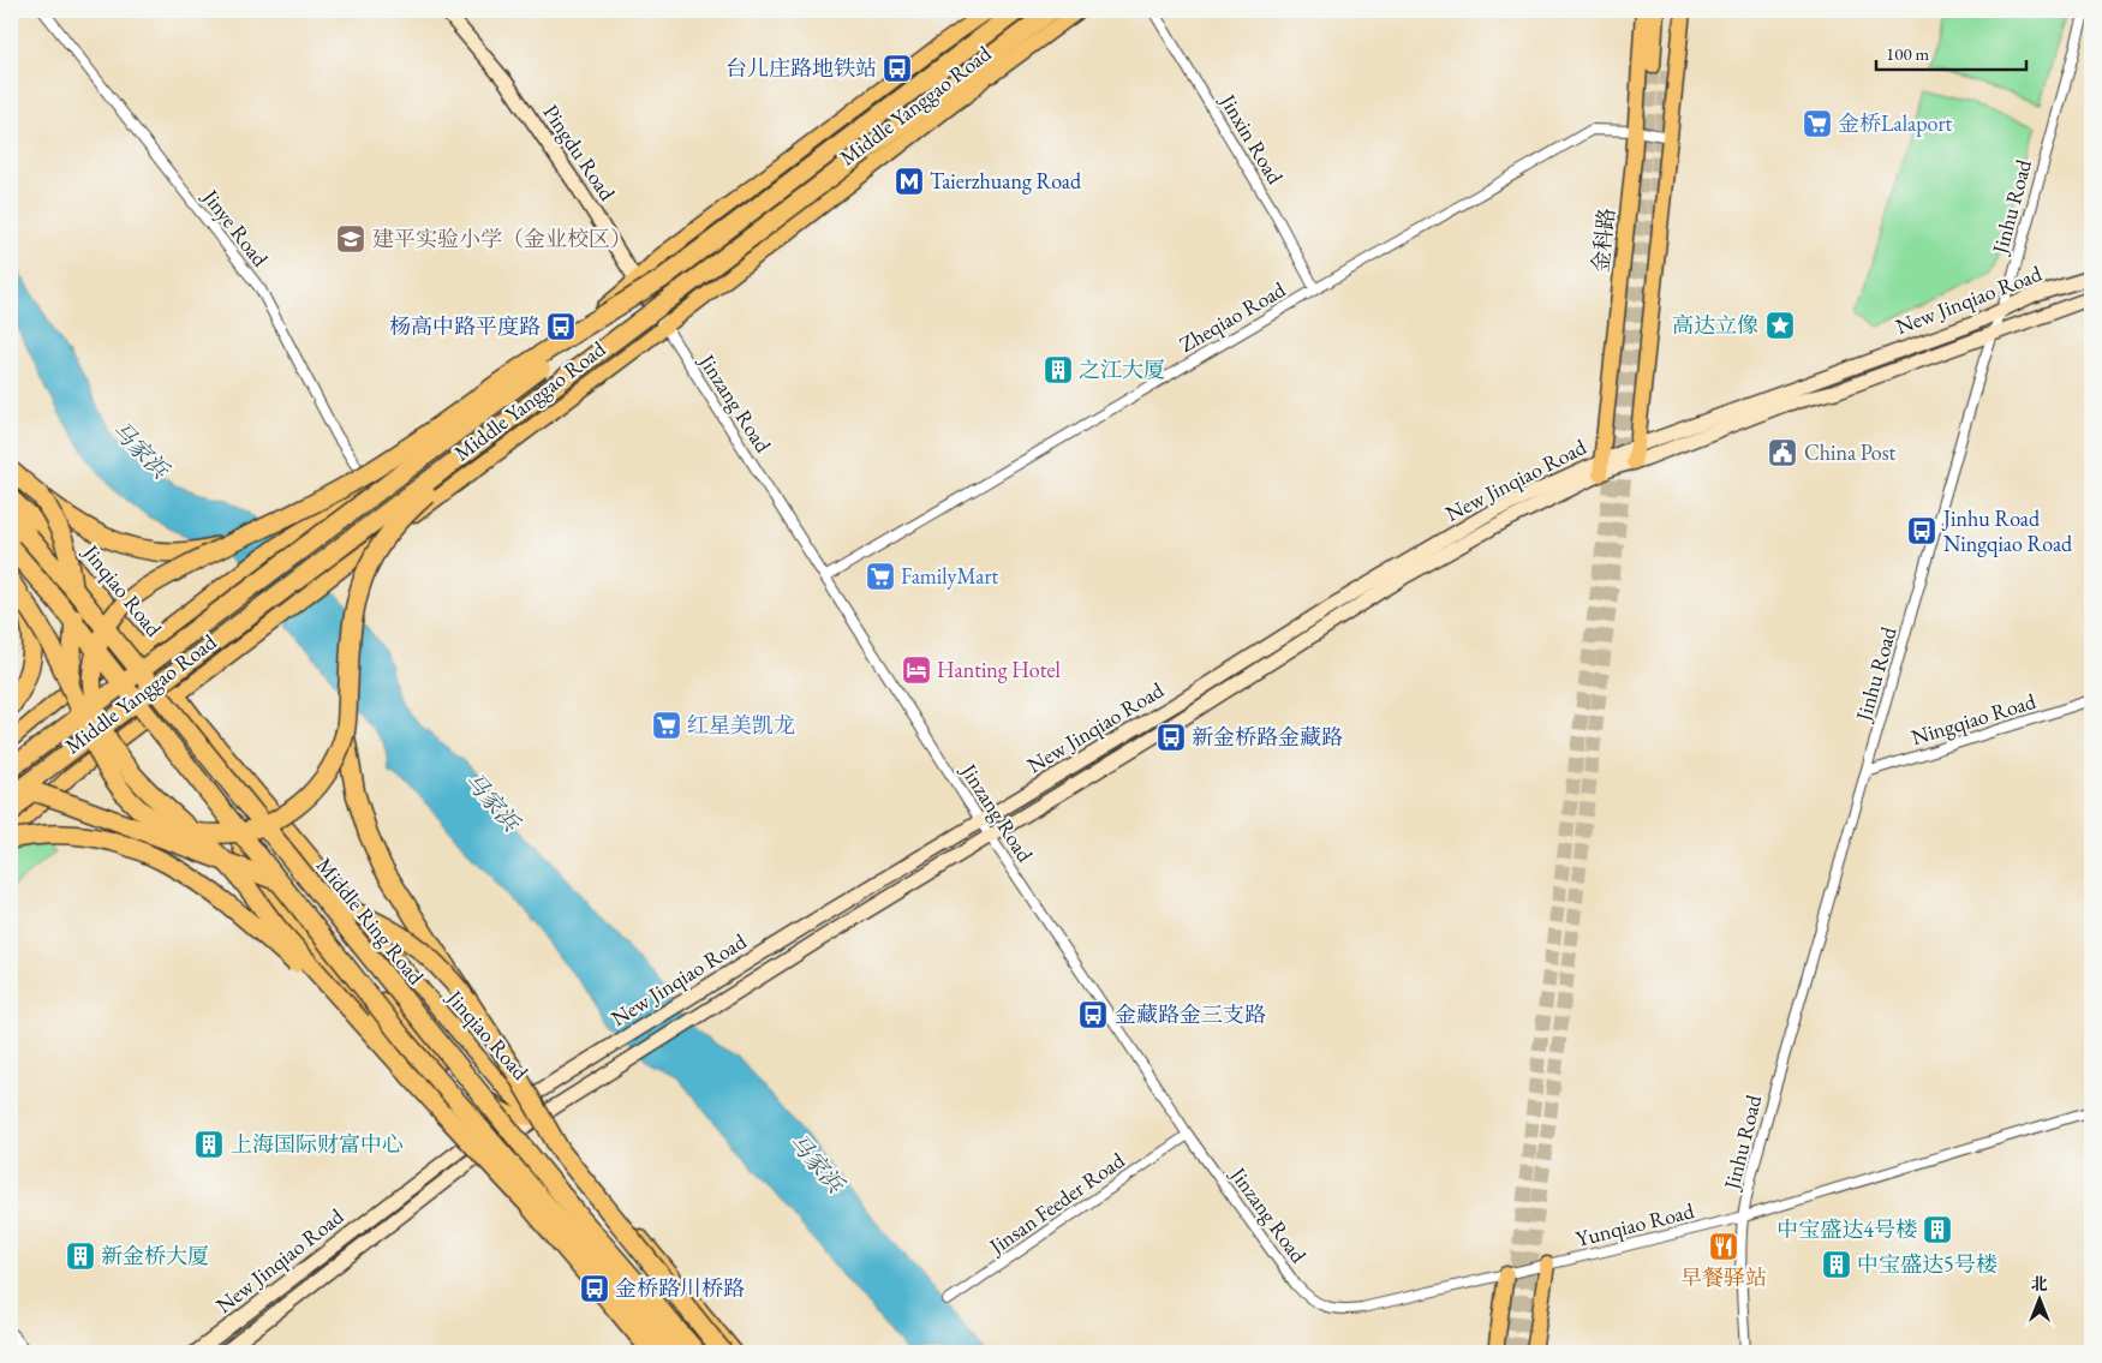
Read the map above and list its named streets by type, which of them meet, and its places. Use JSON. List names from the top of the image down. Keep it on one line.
{"streets":{"highway":["Middle Yanggao Road","Middle Ring Road"],"main road":["金科路","Jinqiao Road"],"street":["Jinxin Road","Pingdu Road","Jinhu Road","Jinye Road","New Jinqiao Road","Zheqiao Road","Jinzang Road","Ningqiao Road","Jinsan Feeder Road","Yunqiao Road"]},"crossings":[["Middle Yanggao Road","Pingdu Road"],["Middle Yanggao Road","Jinye Road"],["Middle Yanggao Road","Jinzang Road"],["Middle Yanggao Road","Jinqiao Road"],["Jinxin Road","Zheqiao Road"],["Pingdu Road","Jinzang Road"],["Jinhu Road","New Jinqiao Road"],["Jinhu Road","Ningqiao Road"],["Jinhu Road","Yunqiao Road"],["金科路","New Jinqiao Road"],["金科路","Zheqiao Road"],["New Jinqiao Road","Jinzang Road"],["New Jinqiao Road","Jinqiao Road"],["Zheqiao Road","Jinzang Road"],["Jinzang Road","Jinsan Feeder Road"],["Jinzang Road","Yunqiao Road"]],"water":["马家浜"],"places":{"bus stop":["台儿庄路地铁站","杨高中路平度路","Jinhu Road Ningqiao Road","新金桥路金藏路","金藏路金三支路","金桥路川桥路"],"supermarket":["金桥Lalaport","FamilyMart","红星美凯龙"],"metro station":["Taierzhuang Road"],"school or university":["建平实验小学（金业校区）"],"place":["高达立像"],"building":["之江大厦","上海国际财富中心","中宝盛达4号楼","新金桥大厦","中宝盛达5号楼"],"public building":["China Post"],"hotel":["Hanting Hotel"],"restaurant":["早餐驿站"]},"scale_bar":"100 m","north":"top"}
